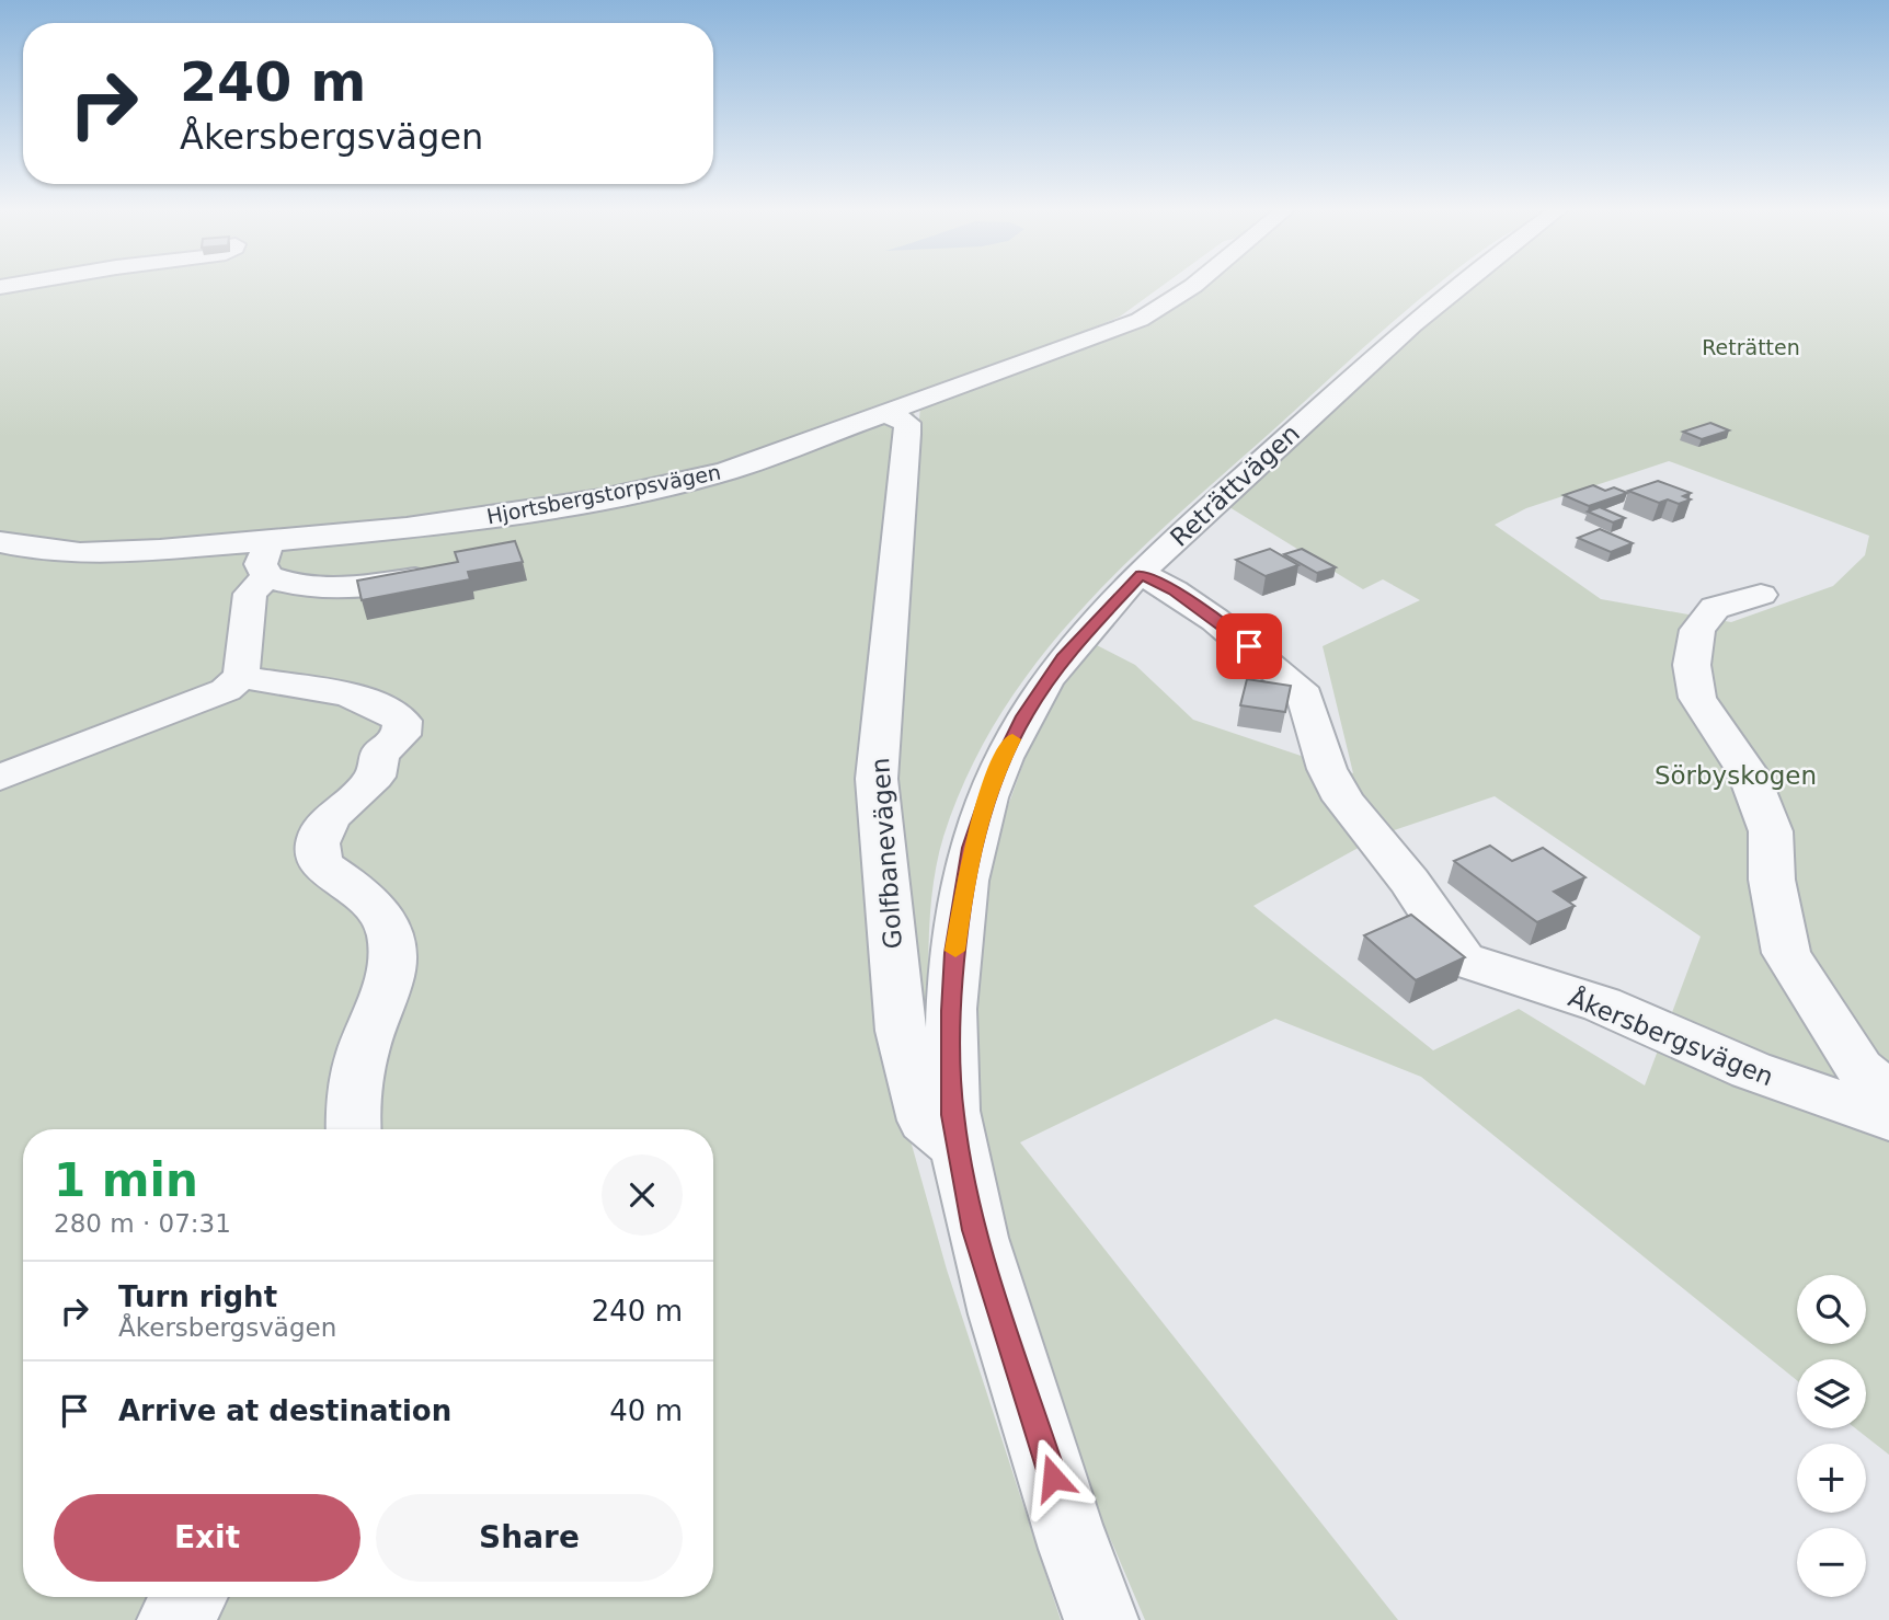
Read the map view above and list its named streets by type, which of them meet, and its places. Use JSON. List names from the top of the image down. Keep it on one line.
{"streets":{"street":["Reträttvägen","Hjortsbergstorpsvägen","Golfbanevägen","Åkersbergsvägen"]},"crossings":[["Reträttvägen","Golfbanevägen"],["Reträttvägen","Åkersbergsvägen"],["Hjortsbergstorpsvägen","Golfbanevägen"]],"parks":["Reträtten","Sörbyskogen"],"page":{"turn":["240 m","Åkersbergsvägen"],"heading":["1 min","280 m · 07:31"],"list":[{"name":"Turn right","note":"Åkersbergsvägen","value":"240 m"},{"name":"Arrive at destination","value":"40 m"}],"map_buttons":["+","−"],"buttons":["Exit","Share"]}}
